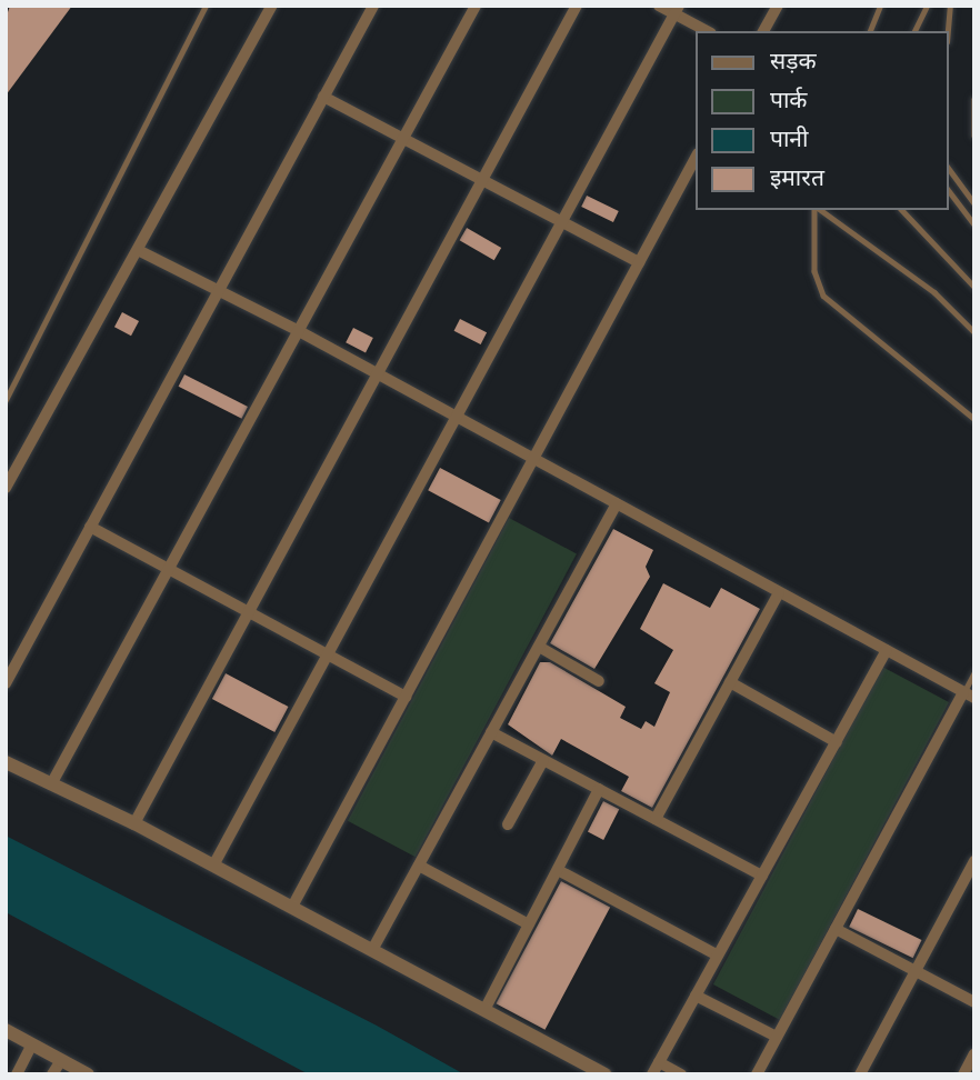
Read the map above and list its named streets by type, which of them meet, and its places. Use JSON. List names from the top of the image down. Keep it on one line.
{"legend":["सड़क","पार्क","पानी","इमारत"]}
